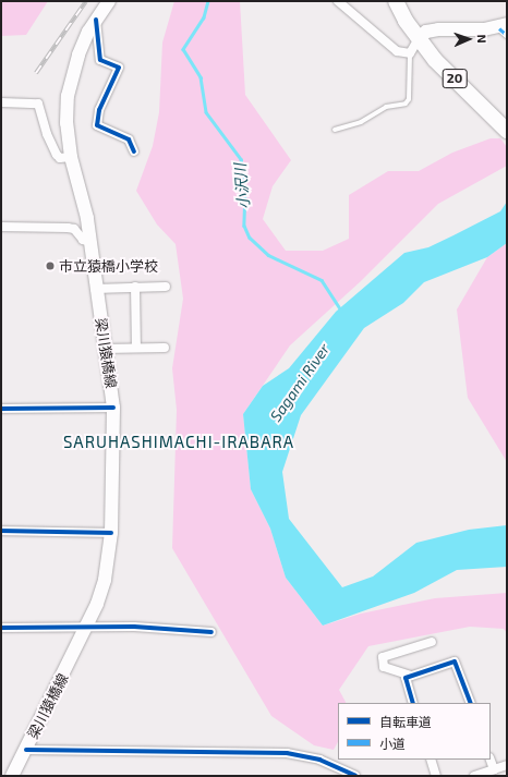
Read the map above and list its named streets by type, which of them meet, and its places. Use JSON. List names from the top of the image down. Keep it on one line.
{"streets":{"highway":["20"],"main road":["梁川猿橋線"]},"districts":["SARUHASHIMACHI-IRABARA"],"water":["小沢川","Sagami River"],"places":["市立猿橋小学校"],"legend":["自転車道","小道"],"north":"right"}
